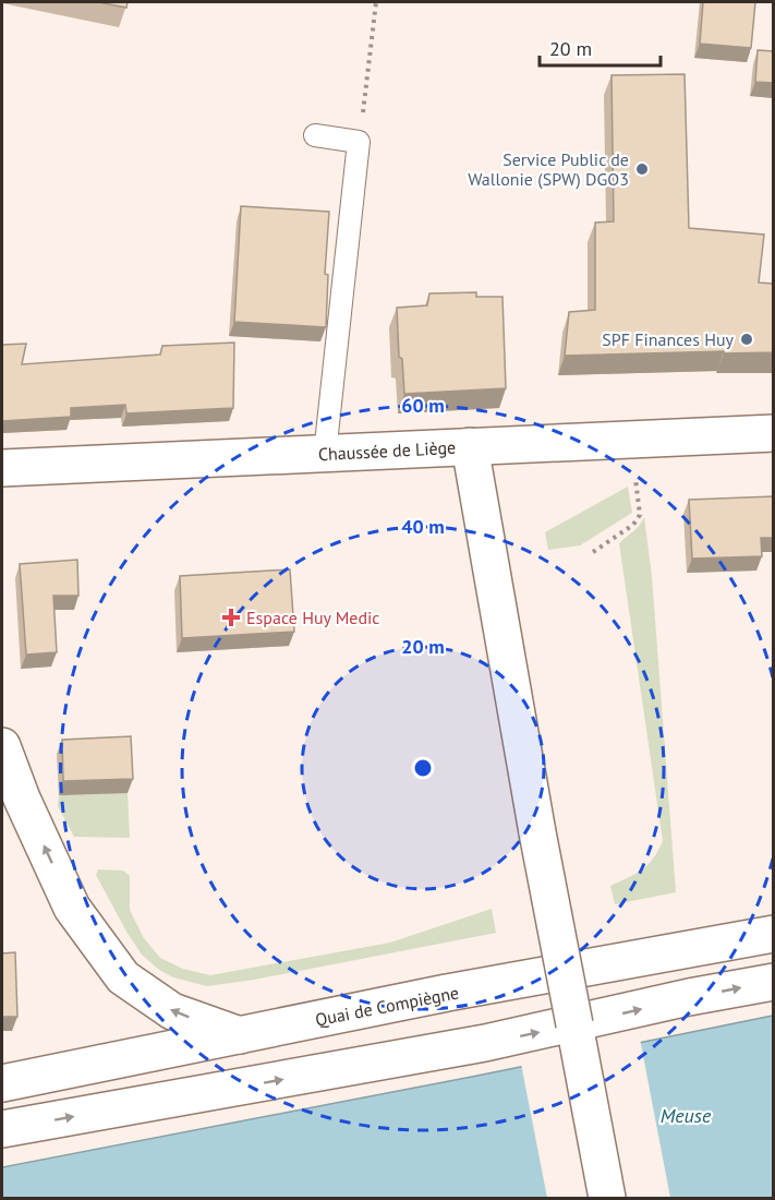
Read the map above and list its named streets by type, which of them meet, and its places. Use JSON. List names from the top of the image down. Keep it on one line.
{"streets":{"street":["Chaussée de Liège","Quai de Compiègne"]},"water":["Meuse"],"places":{"other":["Service Public de Wallonie (SPW) DGO3","SPF Finances Huy"],"health":["Espace Huy Medic"]},"scale_bar":"20 m","rings":["60 m","40 m","20 m"]}
